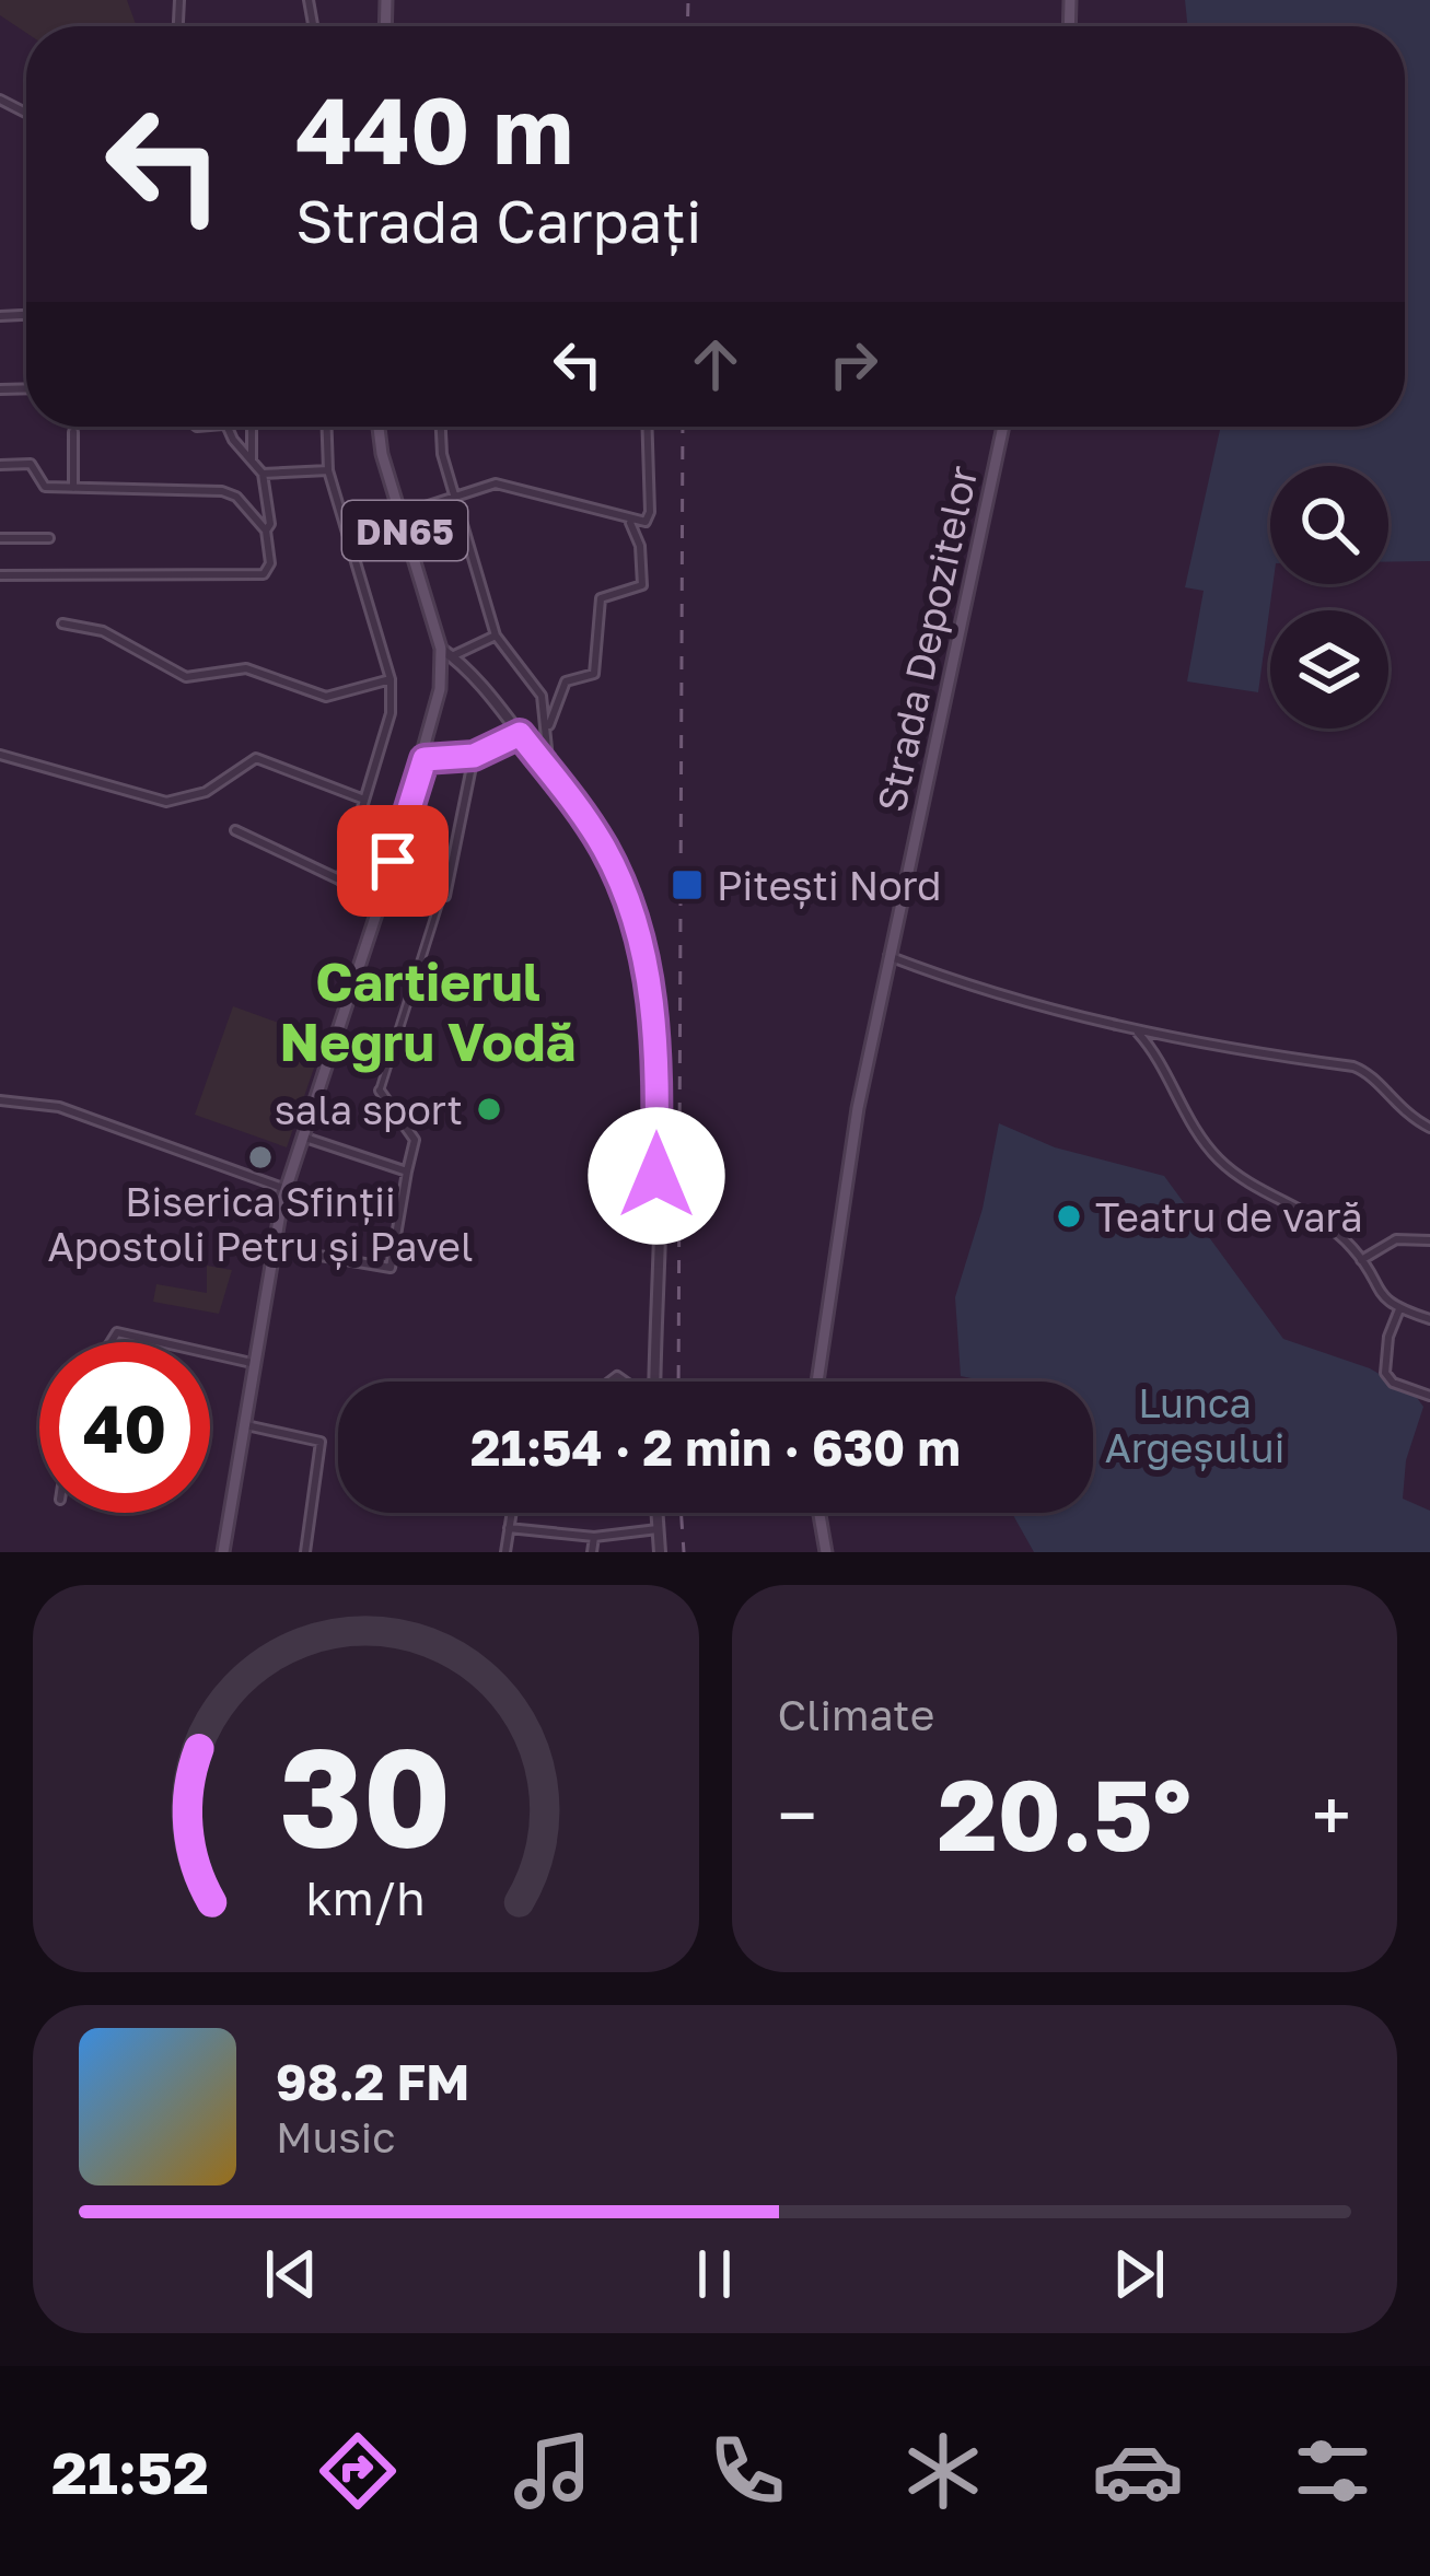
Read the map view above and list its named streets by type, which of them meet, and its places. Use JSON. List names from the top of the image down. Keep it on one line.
{"streets":{"main road":["DN65","Strada Depozitelor"]},"districts":["Cartierul Negru Vodă"],"parks":["Lunca Argeșului"],"places":{"transit":["Pitești Nord"],"other":["sala sport","Biserica Sfinții Apostoli Petru și Pavel","Teatru de vară"]},"page":{"turn":["440 m","Strada Carpați"],"limit":"40","trip":"21:54 · 2 min · 630 m","tile":"Climate","heat":["−","20.5°","+"],"song":["98.2 FM","Music"],"tabs":"21:52","gauge":["30","km/h"]}}
